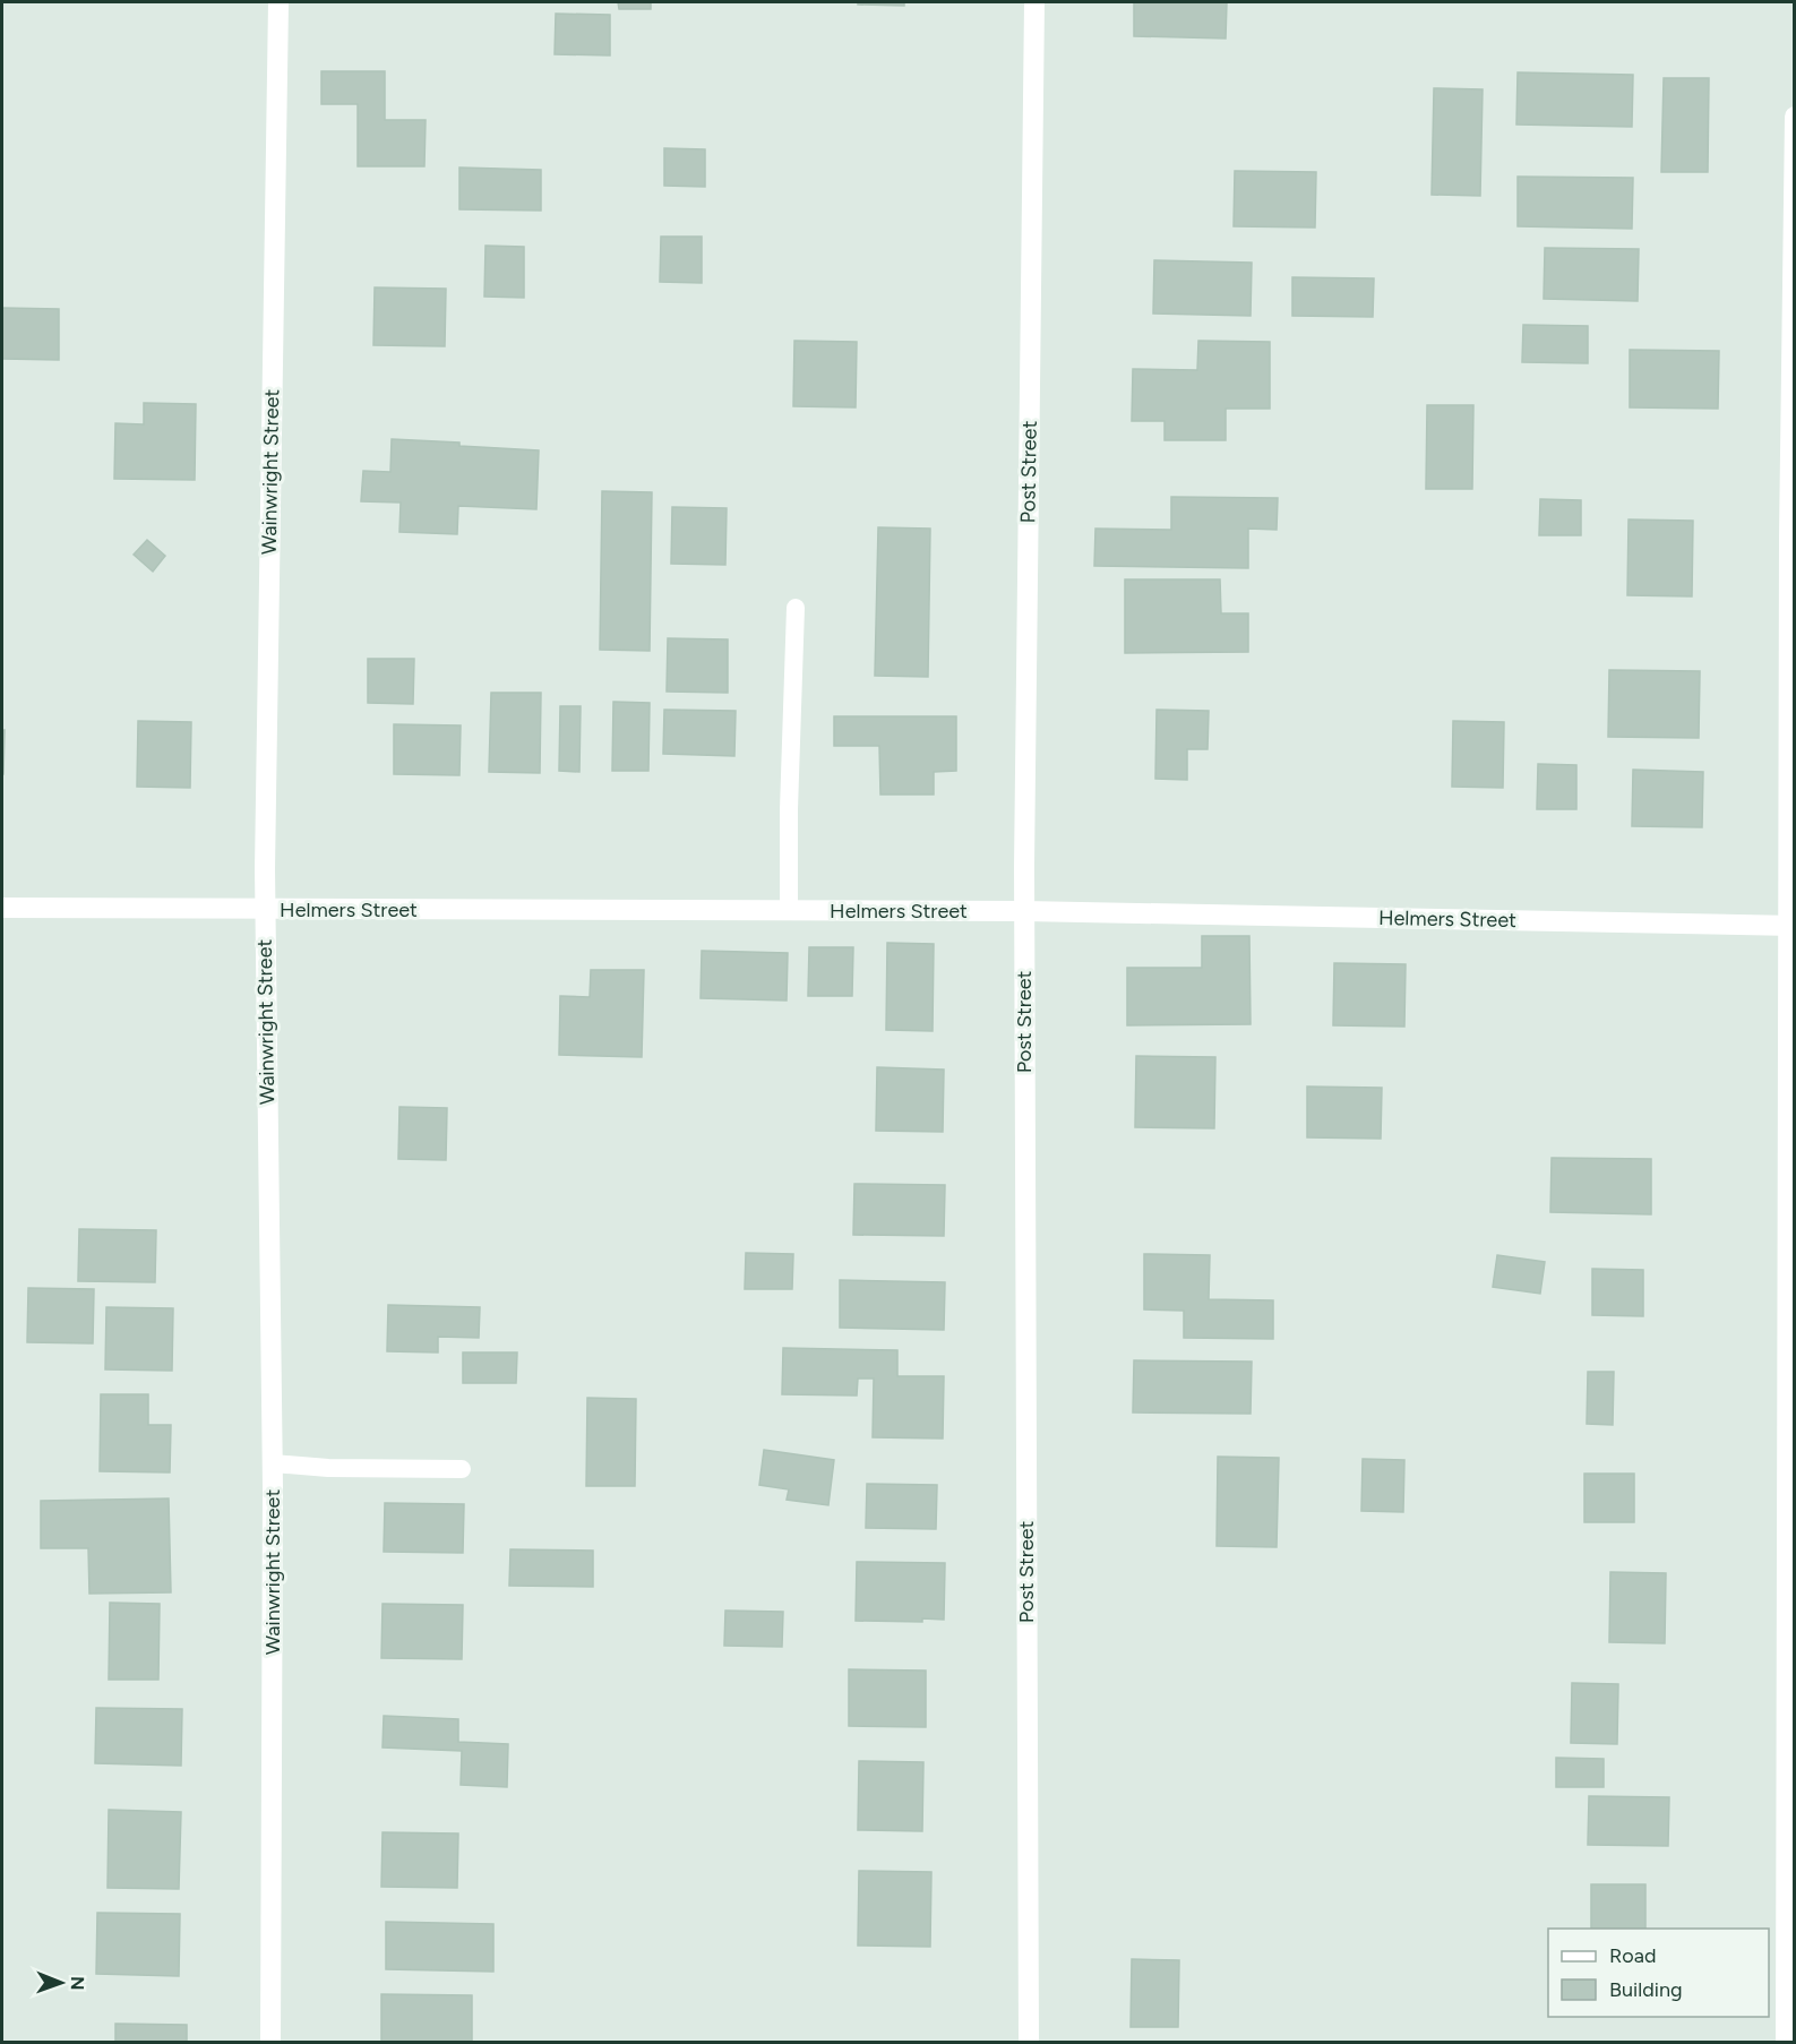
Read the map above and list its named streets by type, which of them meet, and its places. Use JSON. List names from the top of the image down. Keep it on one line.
{"streets":{"street":["Wainwright Street","Post Street","Helmers Street"]},"crossings":[["Wainwright Street","Helmers Street"],["Post Street","Helmers Street"]],"legend":["Road","Building"],"north":"right"}
